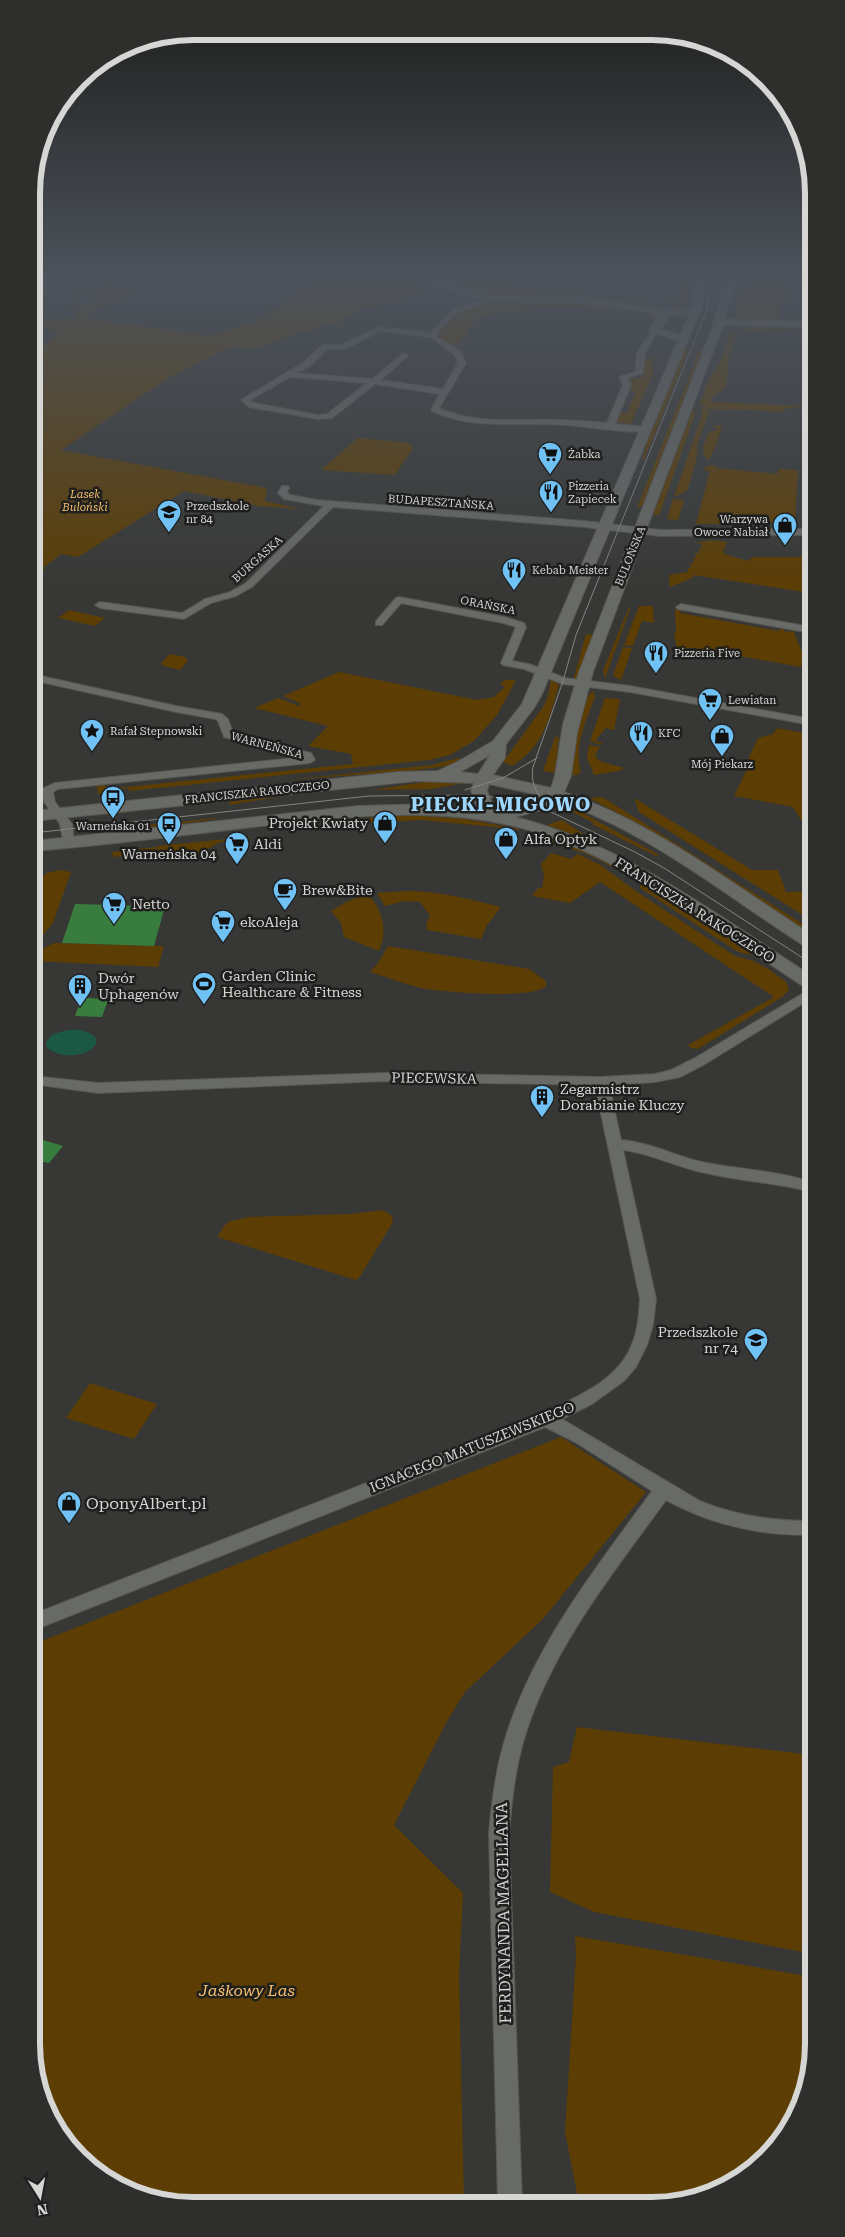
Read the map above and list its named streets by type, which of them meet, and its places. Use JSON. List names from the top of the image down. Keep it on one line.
{"streets":{"main road":["BULOŃSKA","FRANCISZKA RAKOCZEGO"],"street":["BUDAPESZTAŃSKA","BURGASKA","ORAŃSKA","WARNEŃSKA","PIECEWSKA","IGNACEGO MATUSZEWSKIEGO","FERDYNANDA MAGELLANA"]},"crossings":[["BUDAPESZTAŃSKA","BULOŃSKA"],["BUDAPESZTAŃSKA","BURGASKA"],["BULOŃSKA","FRANCISZKA RAKOCZEGO"],["PIECEWSKA","IGNACEGO MATUSZEWSKIEGO"]],"districts":["PIECKI-MIGOWO"],"parks":["Lasek Buloński","Jaśkowy Las"],"places":{"supermarket":["Żabka","Lewiatan","Aldi","Netto","ekoAleja"],"restaurant":["Pizzeria Zapiecek","Kebab Meister","Pizzeria Five","KFC"],"school or university":["Przedszkole nr 84","Przedszkole nr 74"],"shop":["Warzywa Owoce Nabiał","Mój Piekarz","Projekt Kwiaty","Alfa Optyk","OponyAlbert.pl"],"place":["Rafał Stepnowski"],"bus stop":["Warneńska 01","Warneńska 04"],"cafe":["Brew&Bite"],"sports":["Garden Clinic Healthcare & Fitness"],"building":["Dwór Uphagenów","Zegarmistrz Dorabianie Kluczy"]},"north":"bottom"}
